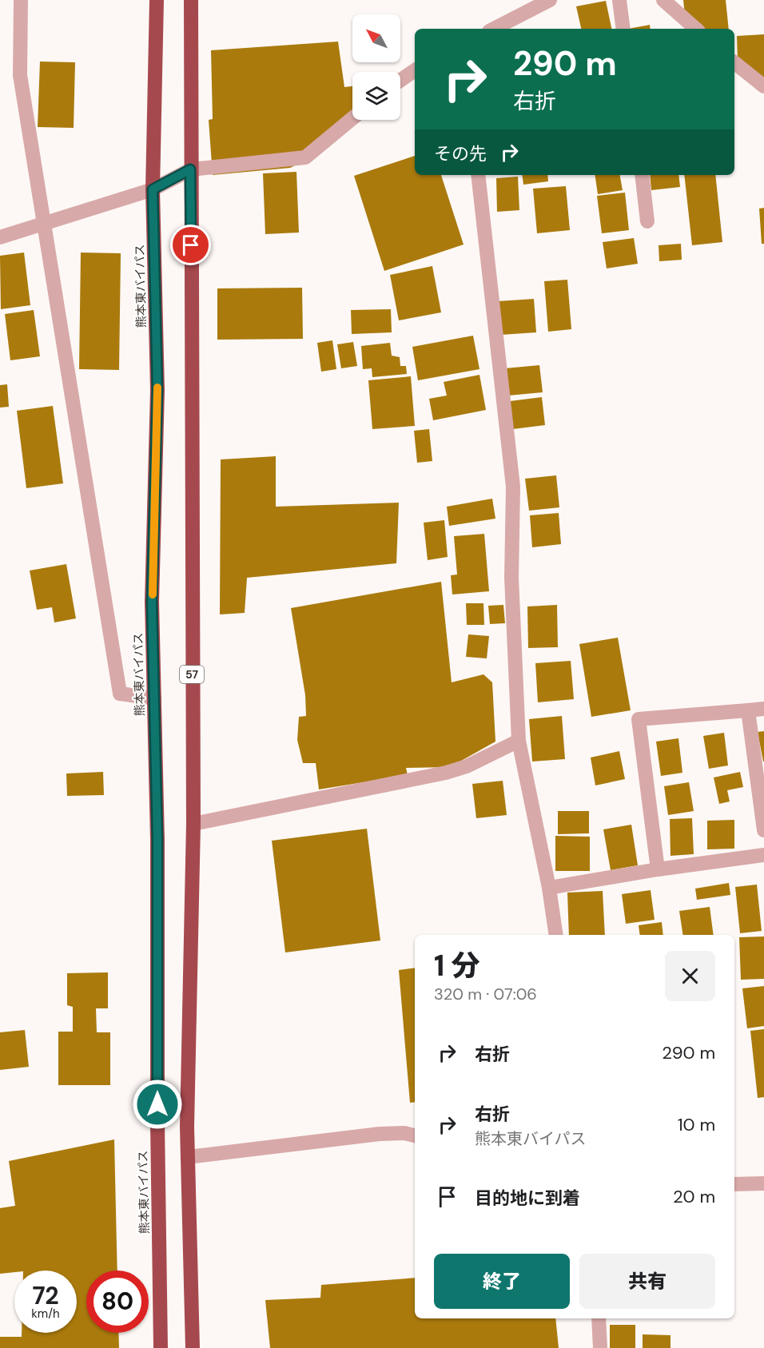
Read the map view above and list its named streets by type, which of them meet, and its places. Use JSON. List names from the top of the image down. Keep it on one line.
{"streets":{"highway":["熊本東バイパス","57"]},"north":"top left","page":{"turn":["290 m","右折"],"then":"その先","heading":["1 分","320 m · 07:06"],"list":[{"name":"右折","value":"290 m"},{"name":"右折","note":"熊本東バイパス","value":"10 m"},{"name":"目的地に到着","value":"20 m"}],"buttons":["終了","共有"],"speed":"72 km/h","limit":"80"}}
